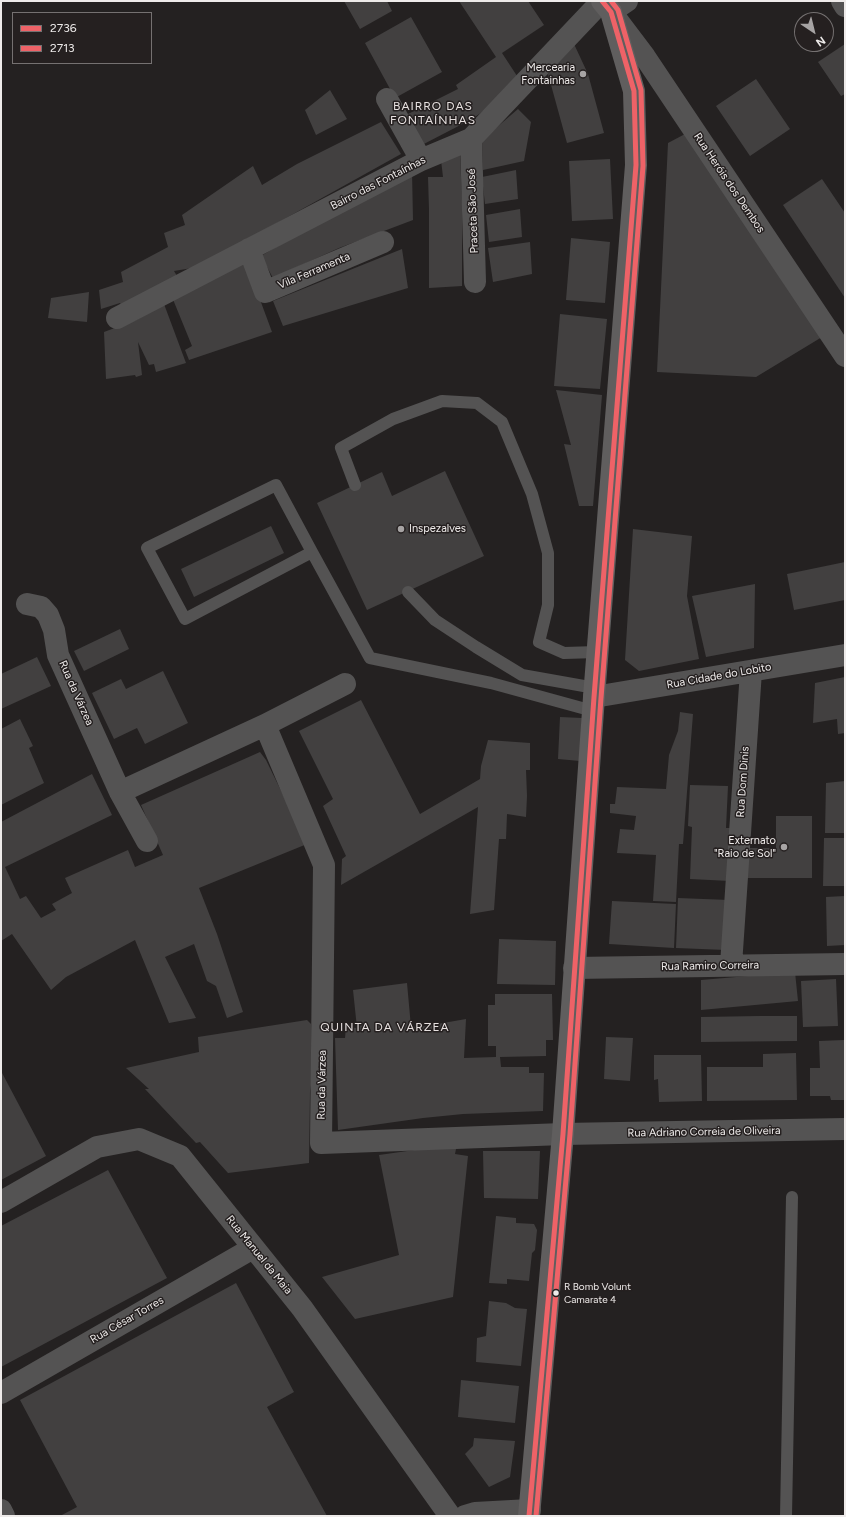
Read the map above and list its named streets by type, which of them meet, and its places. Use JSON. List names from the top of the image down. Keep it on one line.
{"streets":{"street":["Bairro das Fontaínhas","Rua Heróis dos Dembos","Praceta São José","Vila Ferramenta","Rua Cidade do Lobito","Rua da Várzea","Rua Dom Dinis","Rua Ramiro Correira","Rua Adriano Correia de Oliveira","Rua Manuel da Maia","Rua César Torres"]},"crossings":[["Bairro das Fontaínhas","Rua Heróis dos Dembos"],["Bairro das Fontaínhas","Praceta São José"],["Bairro das Fontaínhas","Vila Ferramenta"],["Rua Cidade do Lobito","Rua Dom Dinis"],["Rua da Várzea","Rua Adriano Correia de Oliveira"],["Rua Dom Dinis","Rua Ramiro Correira"],["Rua Manuel da Maia","Rua César Torres"]],"districts":["BAIRRO DAS FONTAÍNHAS","QUINTA DA VÁRZEA"],"places":["Mercearia Fontainhas","Inspezalves","Externato \"Raio de Sol\"","R Bomb Volunt Camarate 4"],"lines":["transit line 2736","transit line 2713"],"legend":["2736","2713"],"north":"bottom right"}
